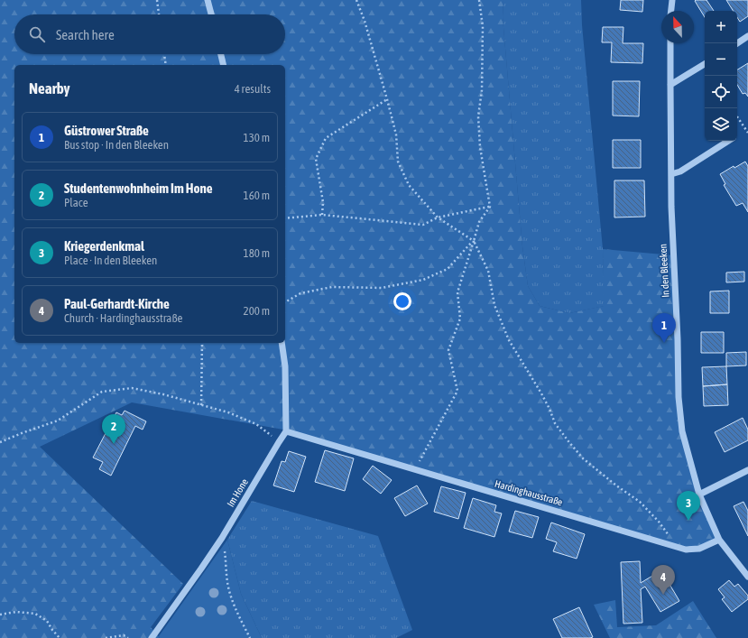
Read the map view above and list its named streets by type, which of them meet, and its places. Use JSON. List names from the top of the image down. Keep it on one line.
{"streets":{"street":["In den Bleeken","Im Hone","Hardinghausstraße"]},"crossings":[["In den Bleeken","Hardinghausstraße"],["Im Hone","Hardinghausstraße"]],"north":"top","page":{"map_buttons":["+","−"],"search":"Search here","heading":["Nearby","4 results"],"list":[{"mark":"1","name":"Güstrower Straße","note":"Bus stop · In den Bleeken","value":"130 m"},{"mark":"2","name":"Studentenwohnheim Im Hone","note":"Place","value":"160 m"},{"mark":"3","name":"Kriegerdenkmal","note":"Place · In den Bleeken","value":"180 m"},{"mark":"4","name":"Paul-Gerhardt-Kirche","note":"Church · Hardinghausstraße","value":"200 m"}],"pins":["1","2","3","4"]}}
